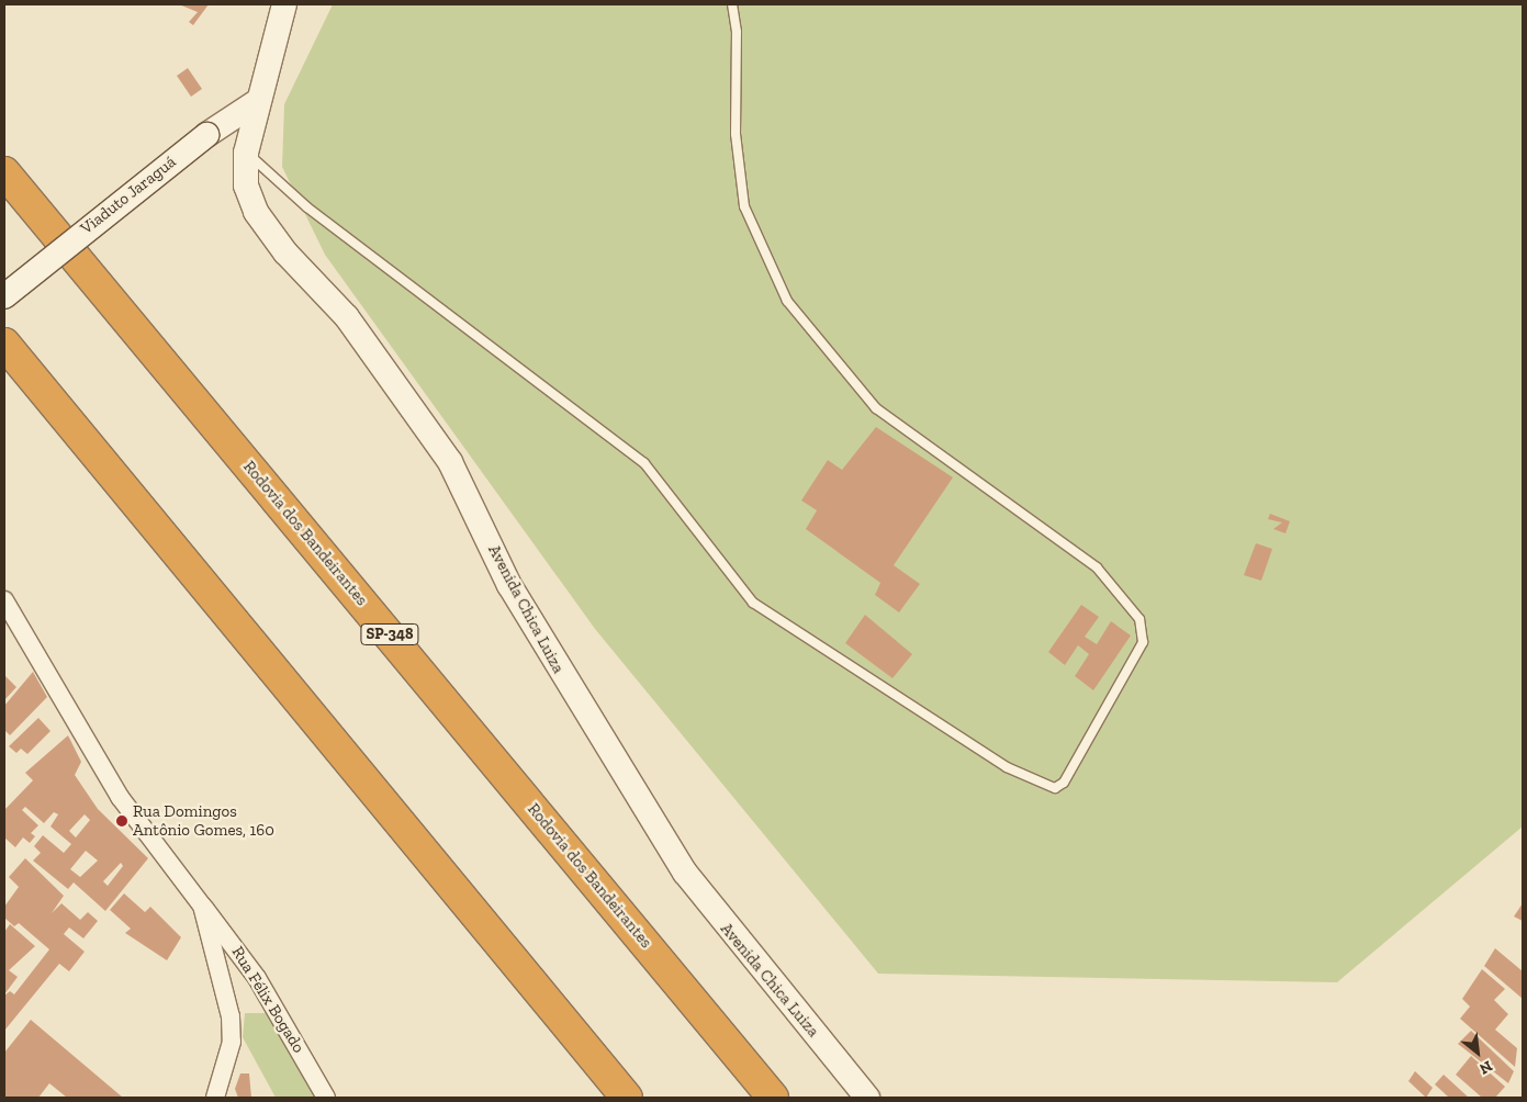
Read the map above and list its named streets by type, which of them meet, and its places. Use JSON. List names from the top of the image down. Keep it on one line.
{"streets":{"highway":["Rodovia dos Bandeirantes","SP-348"],"main road":["Viaduto Jaraguá","Avenida Chica Luiza"],"street":["Rua Félix Bogado"]},"crossings":[["Viaduto Jaraguá","Avenida Chica Luiza"]],"places":["Rua Domingos Antônio Gomes, 160"],"north":"bottom right"}
